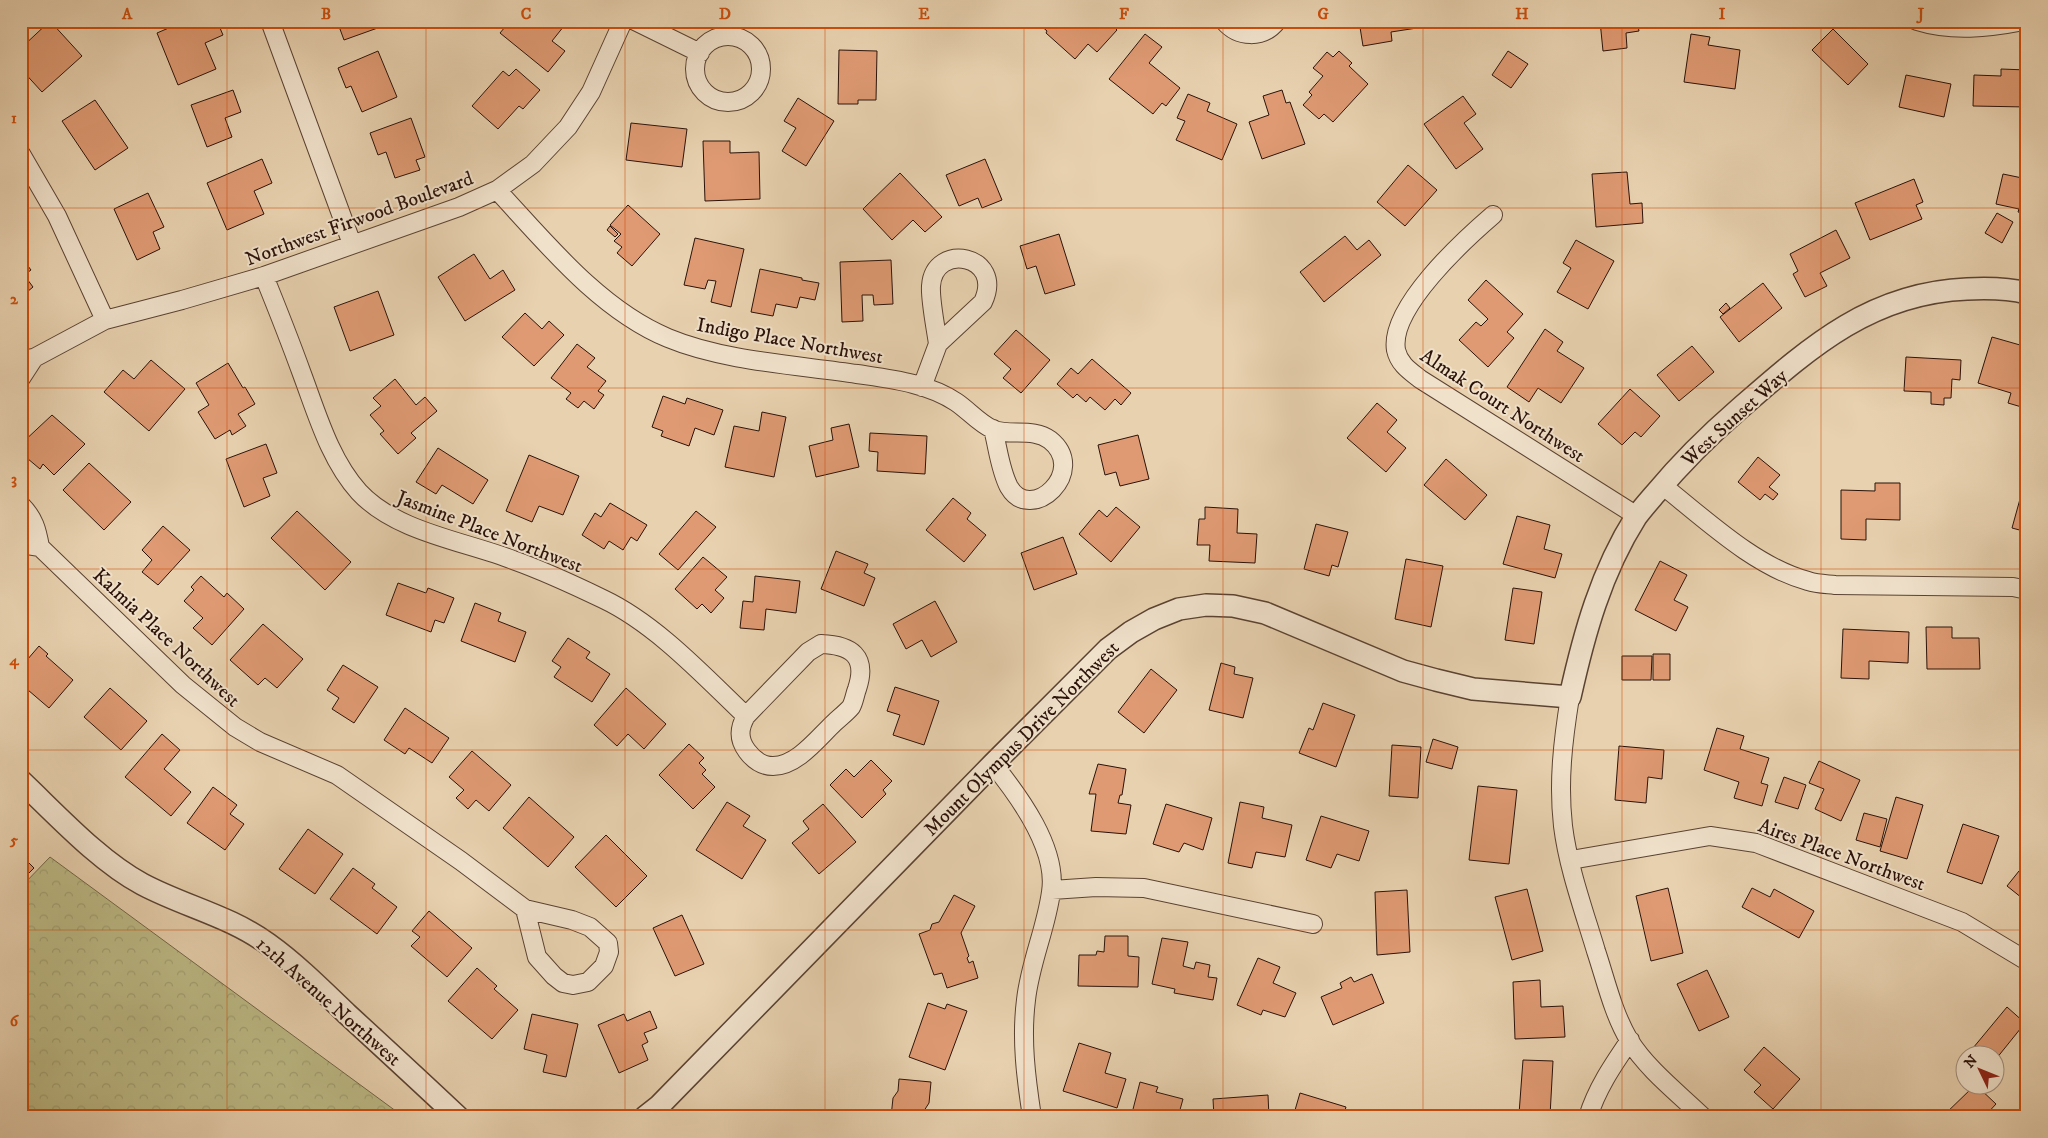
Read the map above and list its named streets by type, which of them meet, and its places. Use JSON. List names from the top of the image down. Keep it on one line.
{"streets":{"street":["Northwest Firwood Boulevard","Indigo Place Northwest","Almak Court Northwest","West Sunset Way","Jasmine Place Northwest","Kalmia Place Northwest","Mount Olympus Drive Northwest","Aires Place Northwest","12th Avenue Northwest"]},"crossings":[["Northwest Firwood Boulevard","Indigo Place Northwest"],["Northwest Firwood Boulevard","Jasmine Place Northwest"],["Almak Court Northwest","West Sunset Way"],["West Sunset Way","Mount Olympus Drive Northwest"]],"north":"top left","grid":{"columns":["A","B","C","D","E","F","G","H","I","J"],"rows":["1","2","3","4","5","6"]}}
